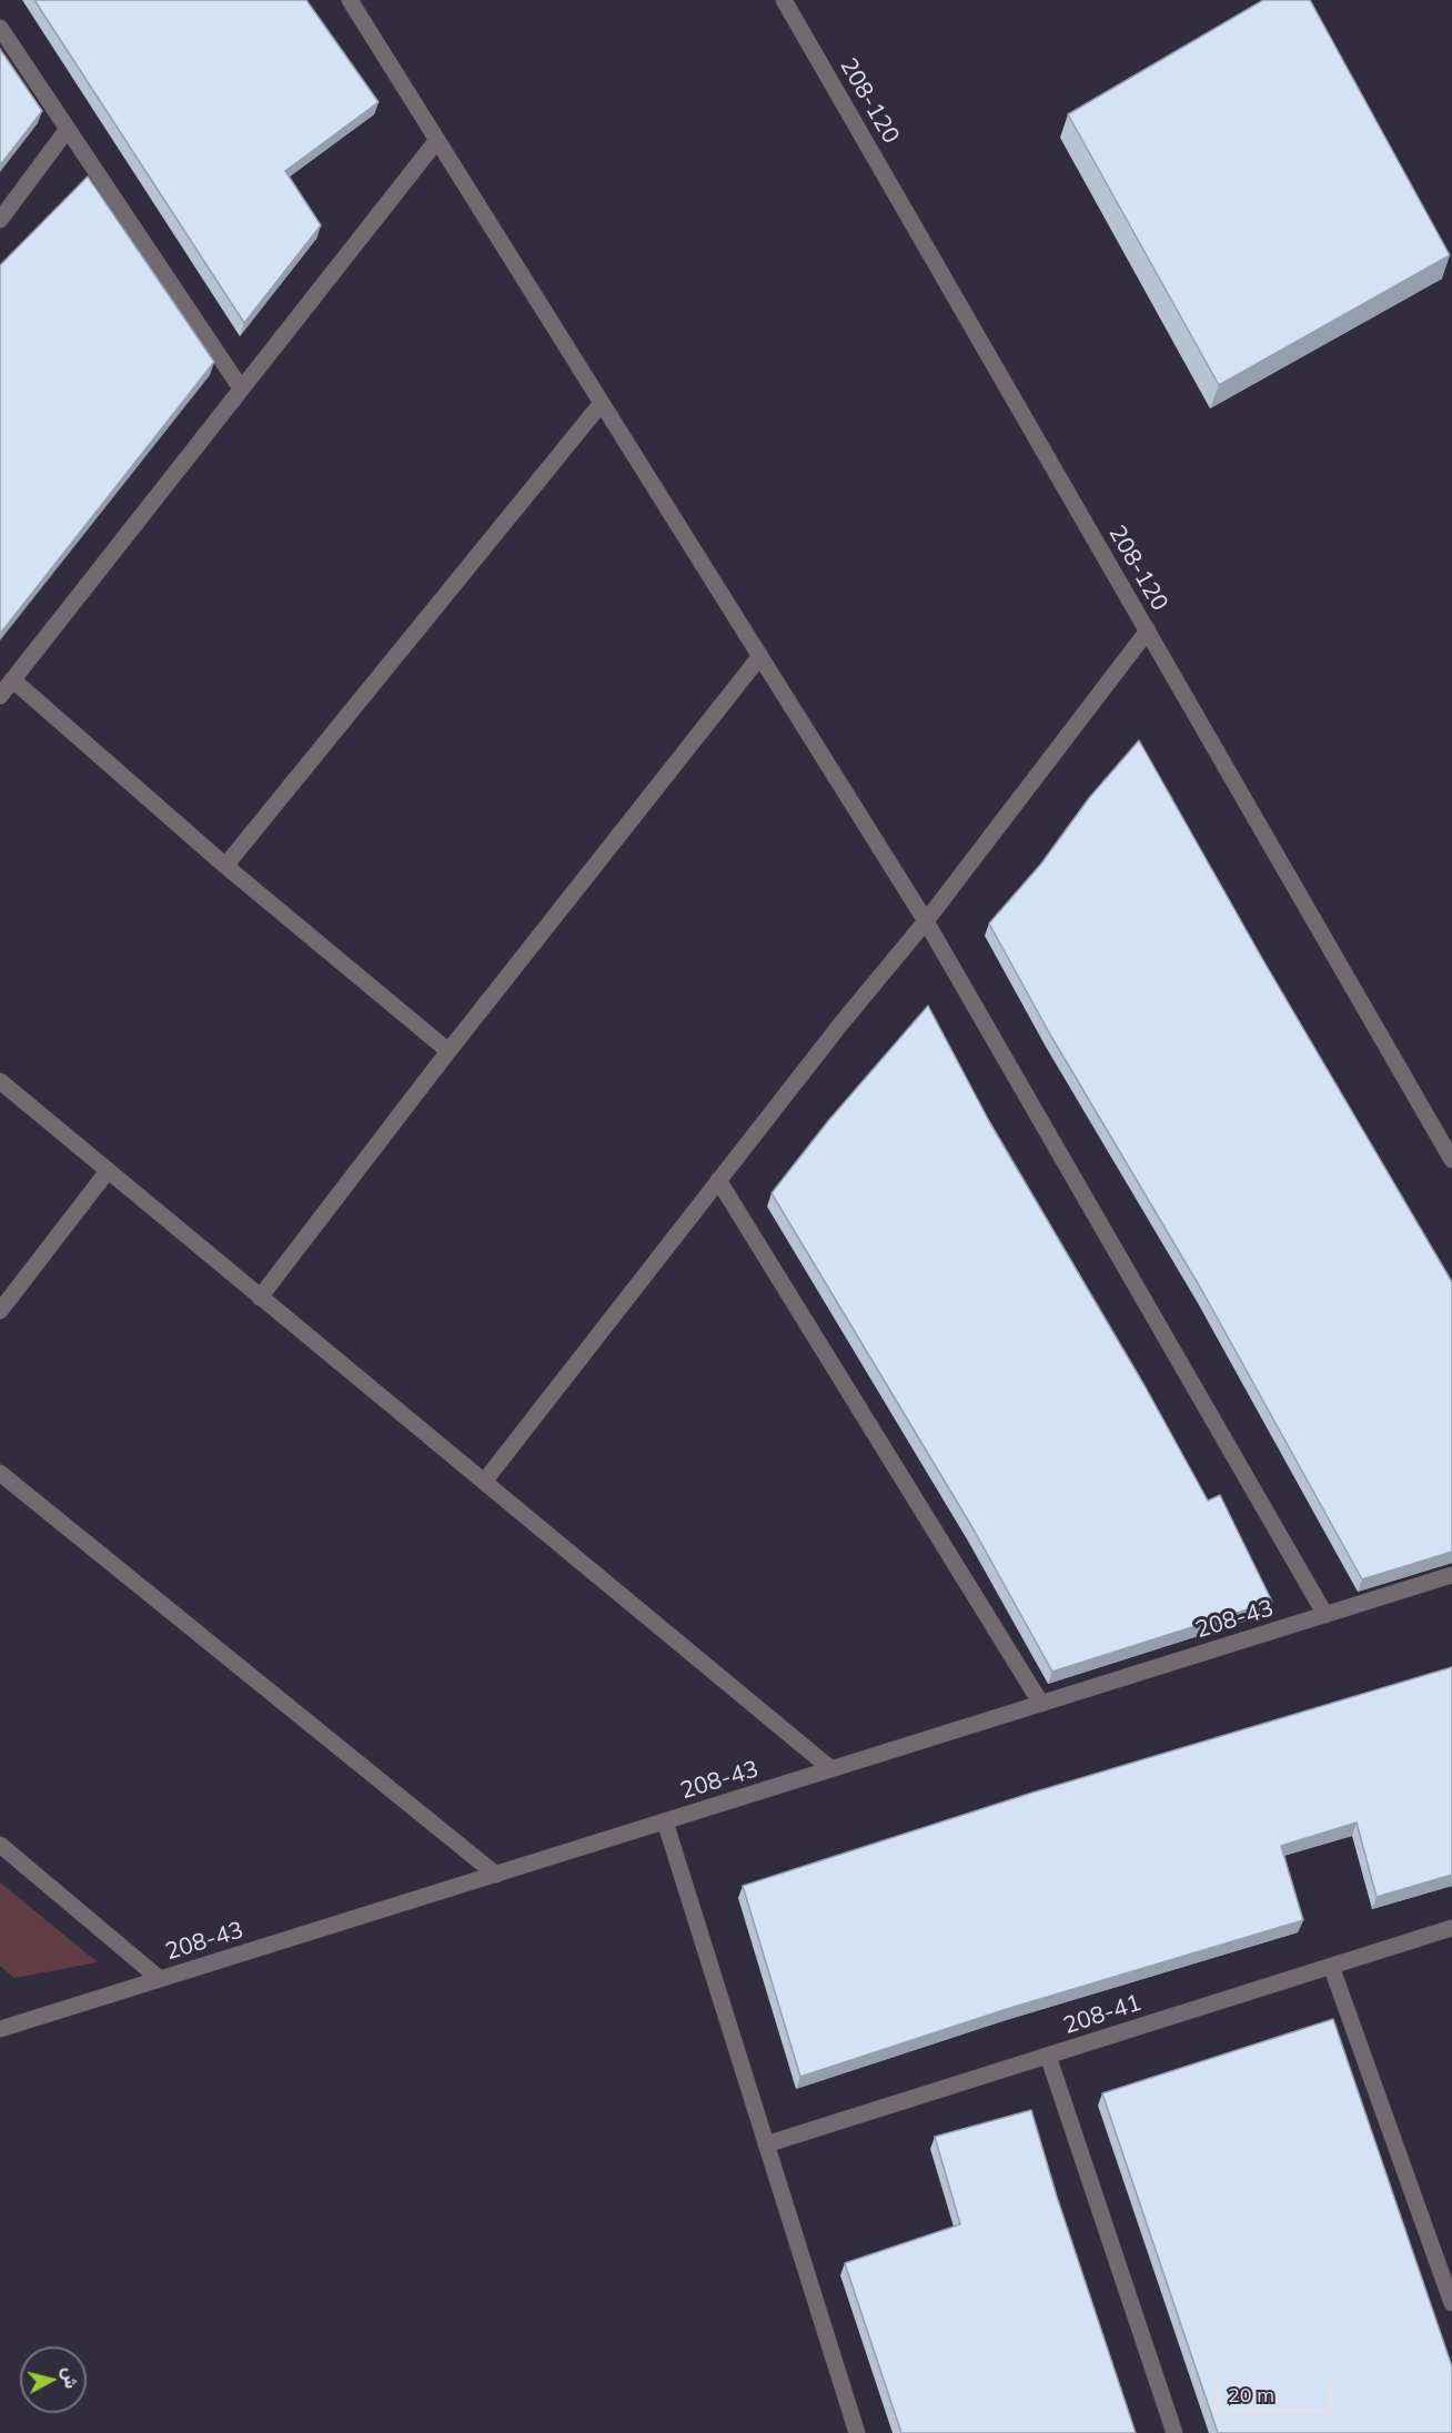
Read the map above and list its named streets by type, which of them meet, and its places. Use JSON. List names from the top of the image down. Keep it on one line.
{"streets":{"street":["208-120","208-43","208-41"]},"scale_bar":"20 m","north":"right"}
